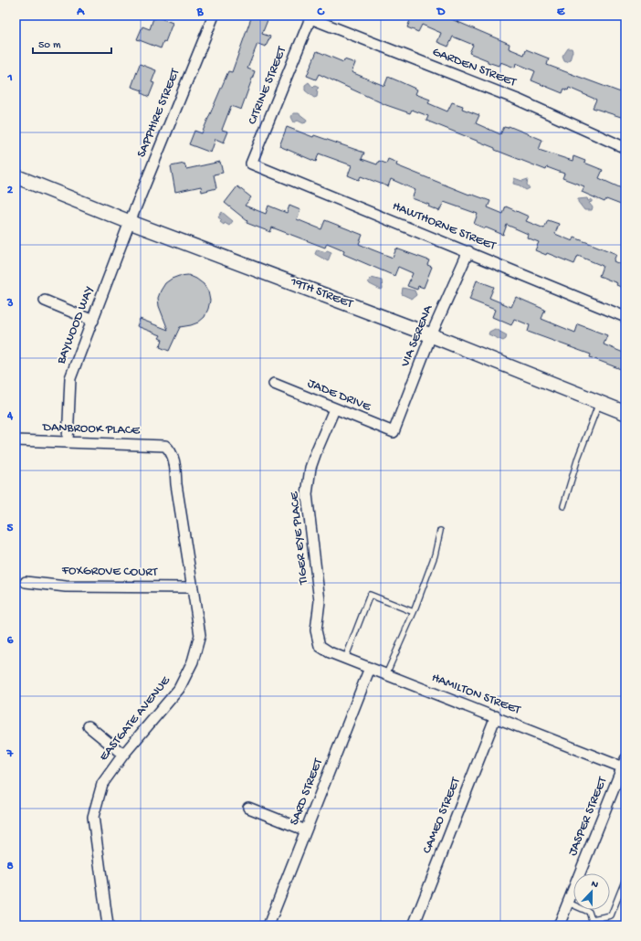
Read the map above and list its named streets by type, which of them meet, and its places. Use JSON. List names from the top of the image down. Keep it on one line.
{"streets":{"main road":["19TH STREET"],"street":["GARDEN STREET","CITRINE STREET","SAPPHIRE STREET","HAWTHORNE STREET","BAYWOOD WAY","VIA SERENA","JADE DRIVE","DANBROOK PLACE","TIGER EYE PLACE","FOXGROVE COURT","HAMILTON STREET","EASTGATE AVENUE","SARD STREET","CAMEO STREET","JASPER STREET"]},"crossings":[["GARDEN STREET","CITRINE STREET"],["CITRINE STREET","HAWTHORNE STREET"],["SAPPHIRE STREET","19TH STREET"],["SAPPHIRE STREET","BAYWOOD WAY"],["HAWTHORNE STREET","VIA SERENA"],["19TH STREET","BAYWOOD WAY"],["19TH STREET","VIA SERENA"],["BAYWOOD WAY","DANBROOK PLACE"],["VIA SERENA","JADE DRIVE"],["JADE DRIVE","TIGER EYE PLACE"],["DANBROOK PLACE","EASTGATE AVENUE"],["TIGER EYE PLACE","HAMILTON STREET"],["FOXGROVE COURT","EASTGATE AVENUE"],["HAMILTON STREET","SARD STREET"],["HAMILTON STREET","CAMEO STREET"],["HAMILTON STREET","JASPER STREET"]],"scale_bar":"50 m","north":"top","grid":{"columns":["A","B","C","D","E"],"rows":["1","2","3","4","5","6","7","8"]}}
